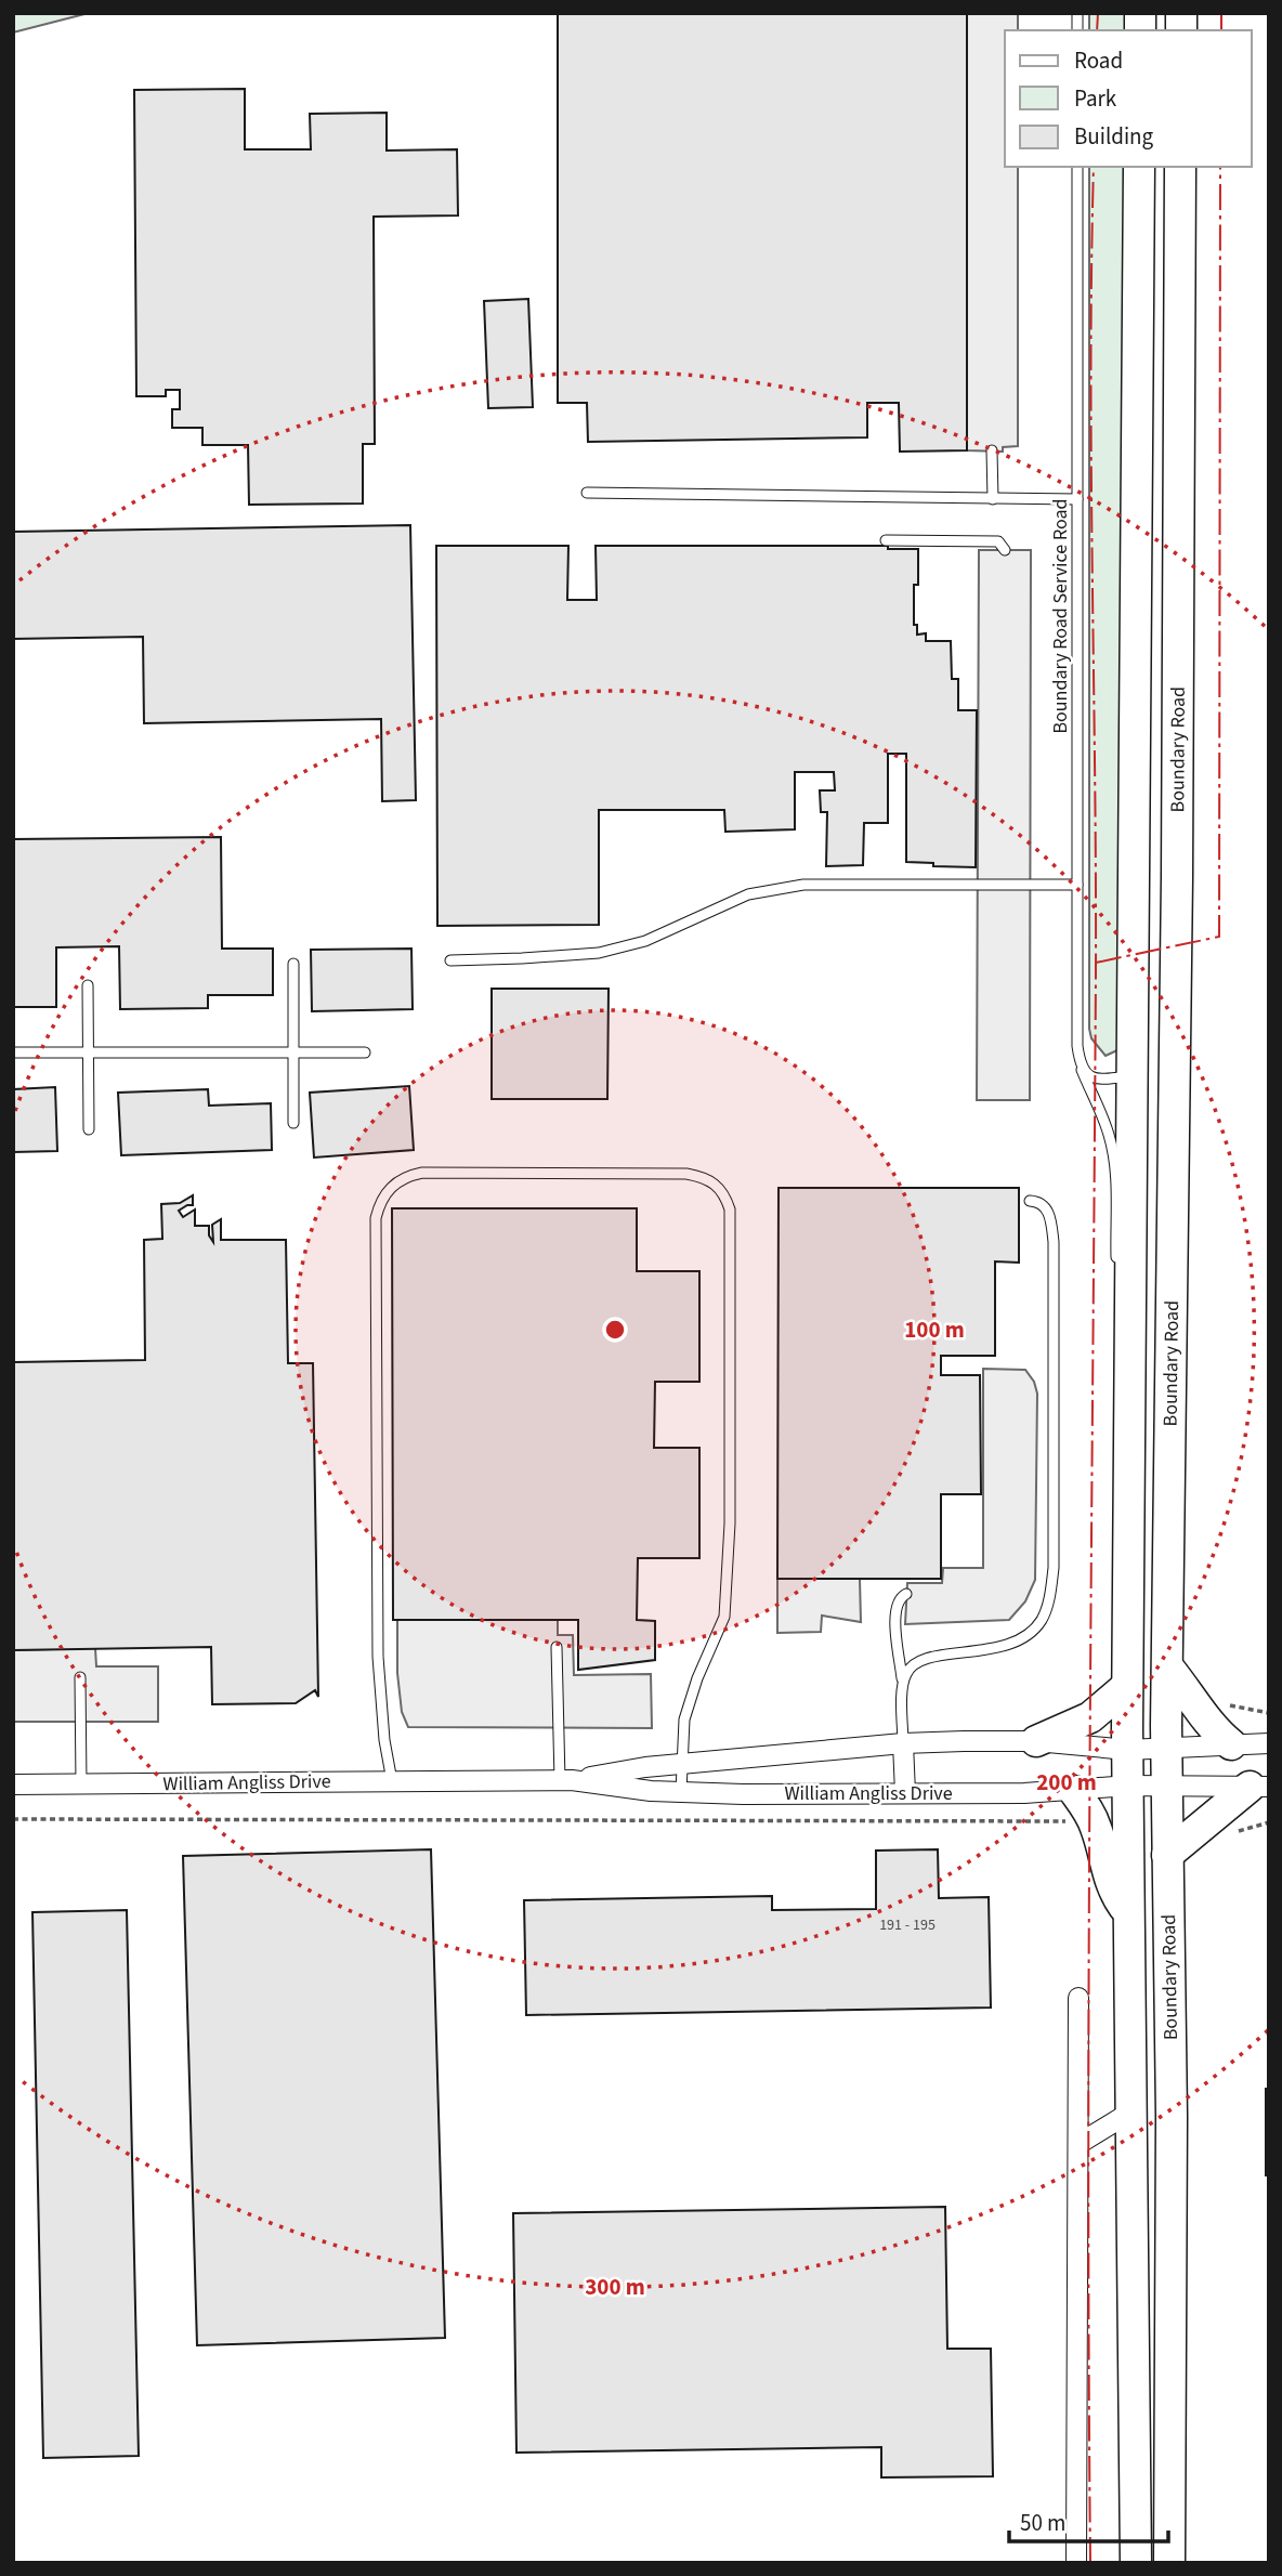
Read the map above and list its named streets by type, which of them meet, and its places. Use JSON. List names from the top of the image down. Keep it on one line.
{"streets":{"main road":["Boundary Road"],"street":["William Angliss Drive"],"lane":["Boundary Road Service Road"]},"crossings":[["Boundary Road","William Angliss Drive"]],"house_numbers":["191 - 195"],"legend":["Road","Park","Building"],"scale_bar":"50 m","rings":["100 m","200 m","300 m"]}
